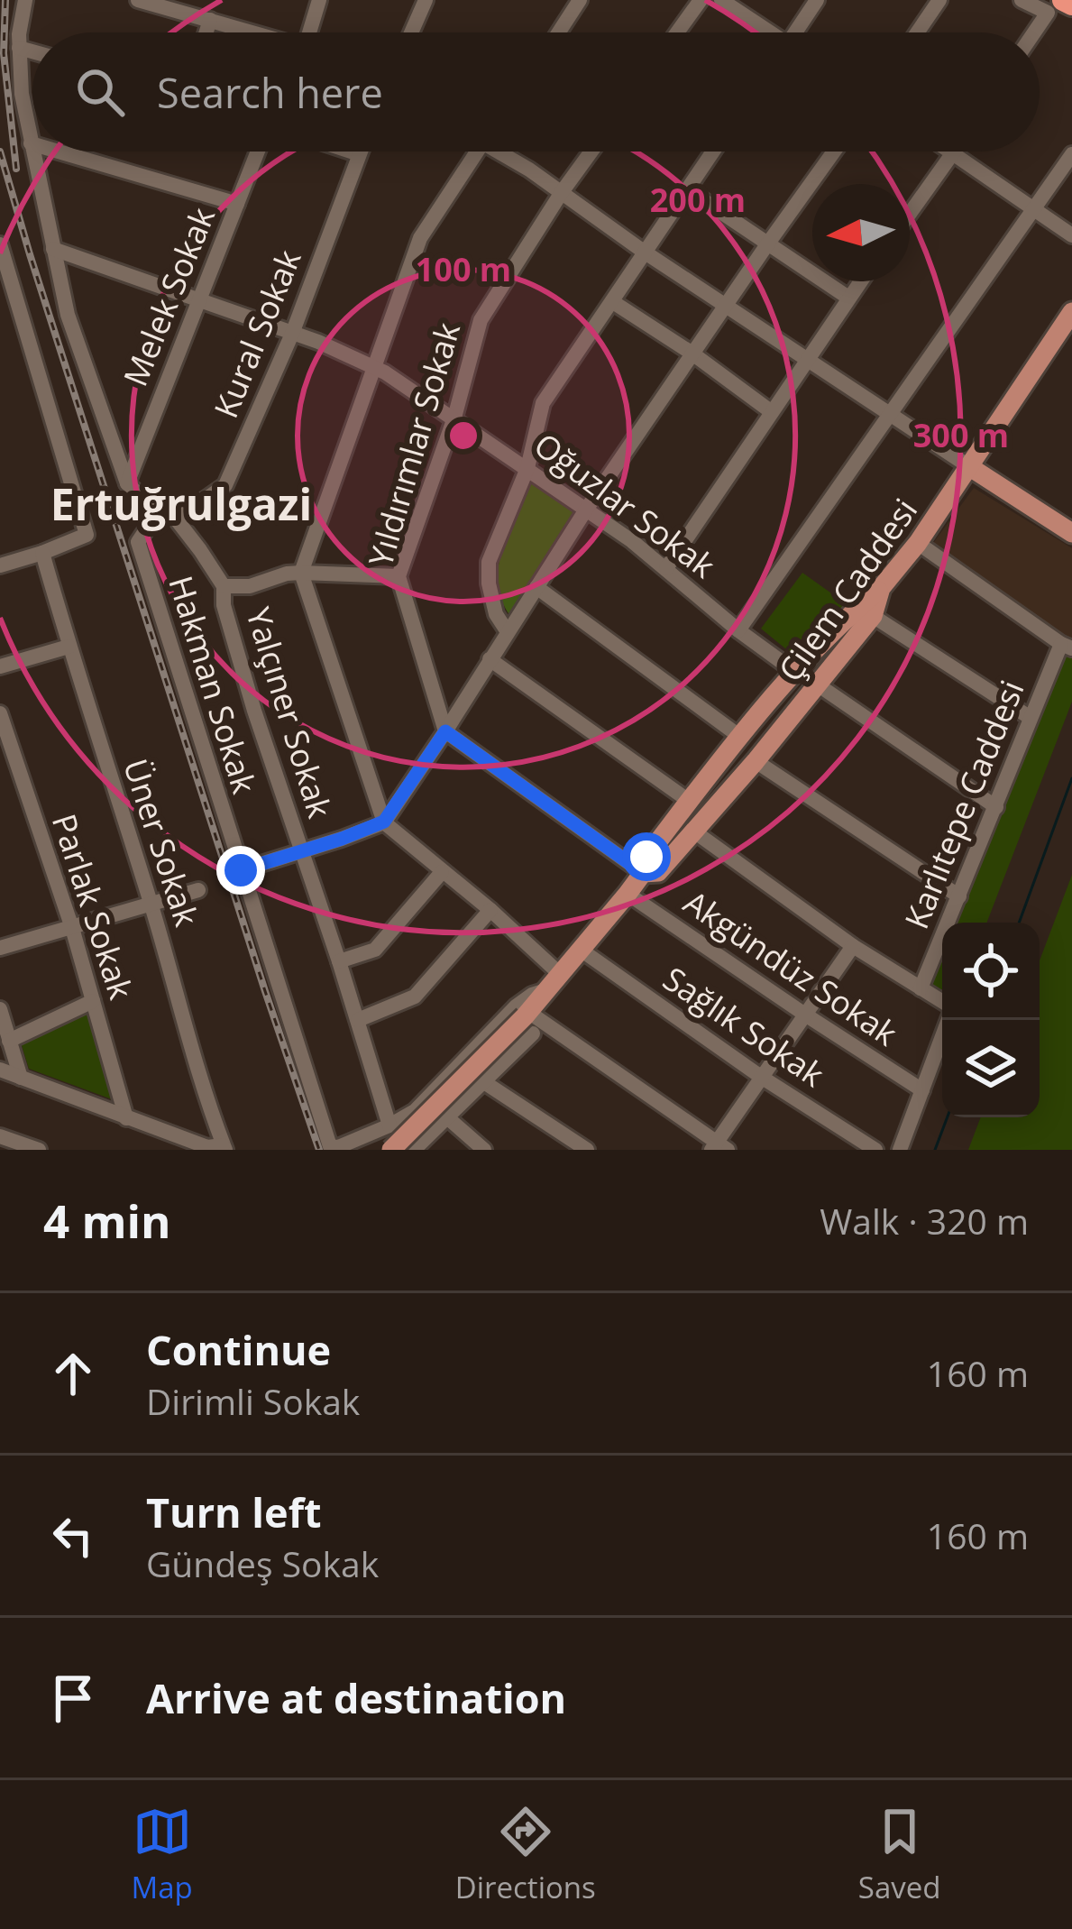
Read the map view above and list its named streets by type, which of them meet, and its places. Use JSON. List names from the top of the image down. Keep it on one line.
{"streets":{"main road":["Çilem Caddesi"],"street":["Melek Sokak","Kural Sokak","Yıldırımlar Sokak","Oğuzlar Sokak","Hakman Sokak","Yalçıner Sokak","Karlıtepe Caddesi","Üner Sokak","Parlak Sokak","Akgündüz Sokak","Sağlık Sokak"]},"crossings":[["Melek Sokak","Oğuzlar Sokak"],["Kural Sokak","Oğuzlar Sokak"],["Kural Sokak","Hakman Sokak"],["Kural Sokak","Yalçıner Sokak"],["Yıldırımlar Sokak","Oğuzlar Sokak"],["Hakman Sokak","Yalçıner Sokak"]],"districts":["Ertuğrulgazi"],"north":"left","page":{"search":"Search here","heading":["4 min","Walk · 320 m"],"list":[["Continue","Dirimli Sokak","160 m"],["Turn left","Gündeş Sokak","160 m"],"Arrive at destination"],"nav":["Map","Directions","Saved"]},"rings":["200 m","100 m","300 m"]}
